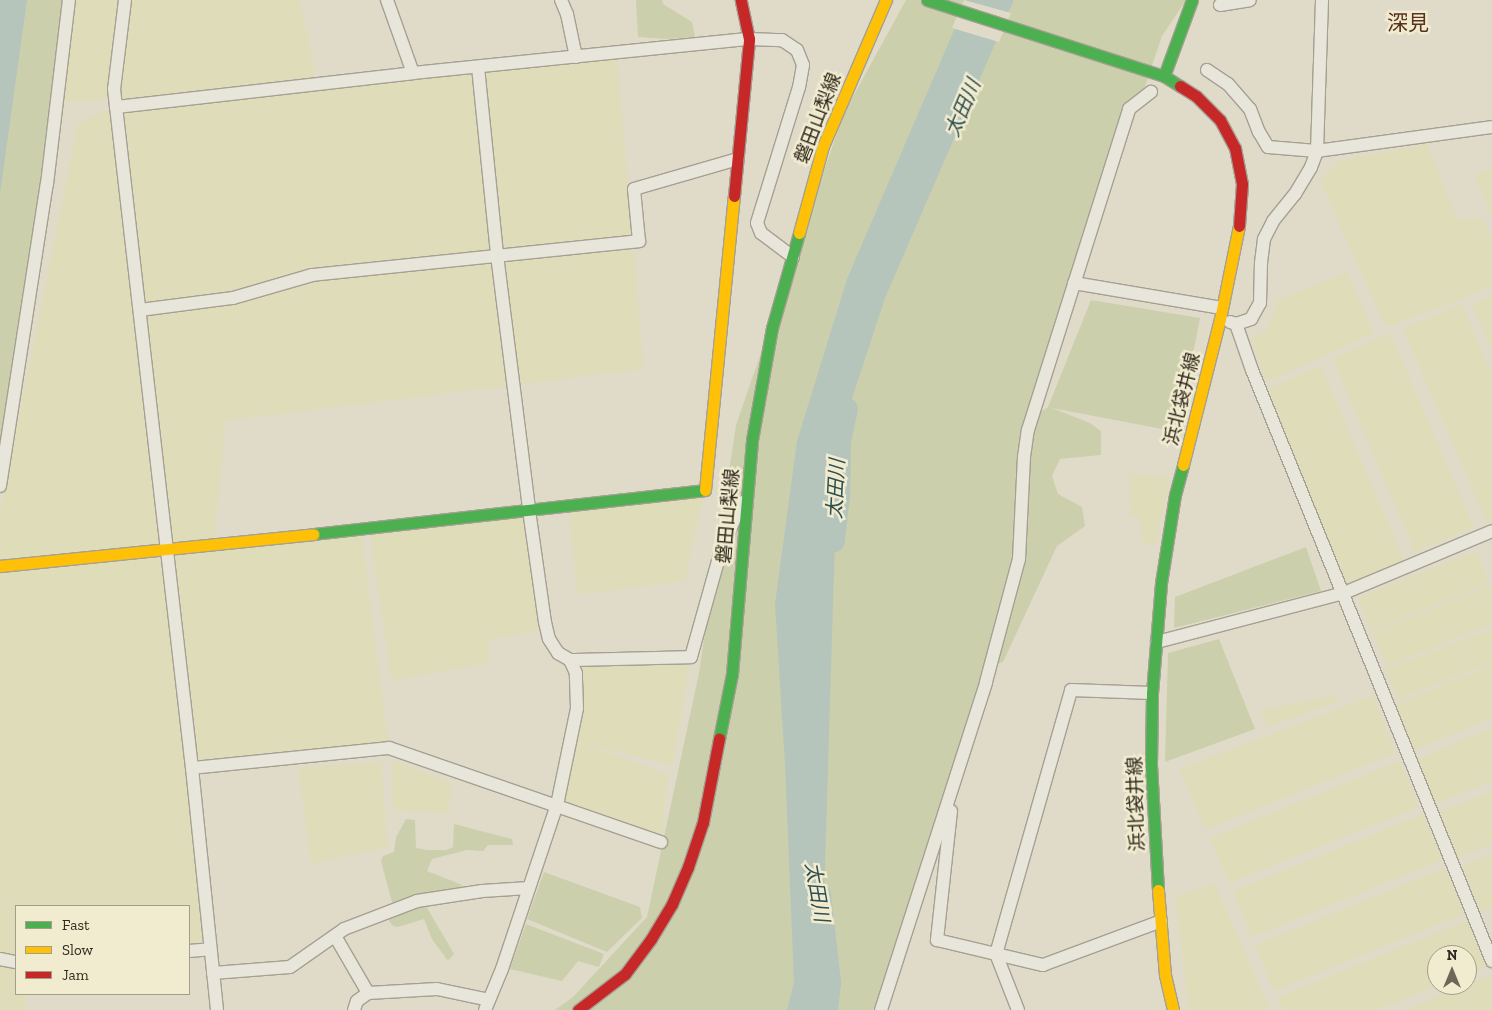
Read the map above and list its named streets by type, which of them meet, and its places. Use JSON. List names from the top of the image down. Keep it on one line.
{"streets":{"main road":["磐田山梨線","浜北袋井線"]},"districts":["深見"],"water":["太田川"],"legend":["Fast","Slow","Jam"],"north":"top"}
